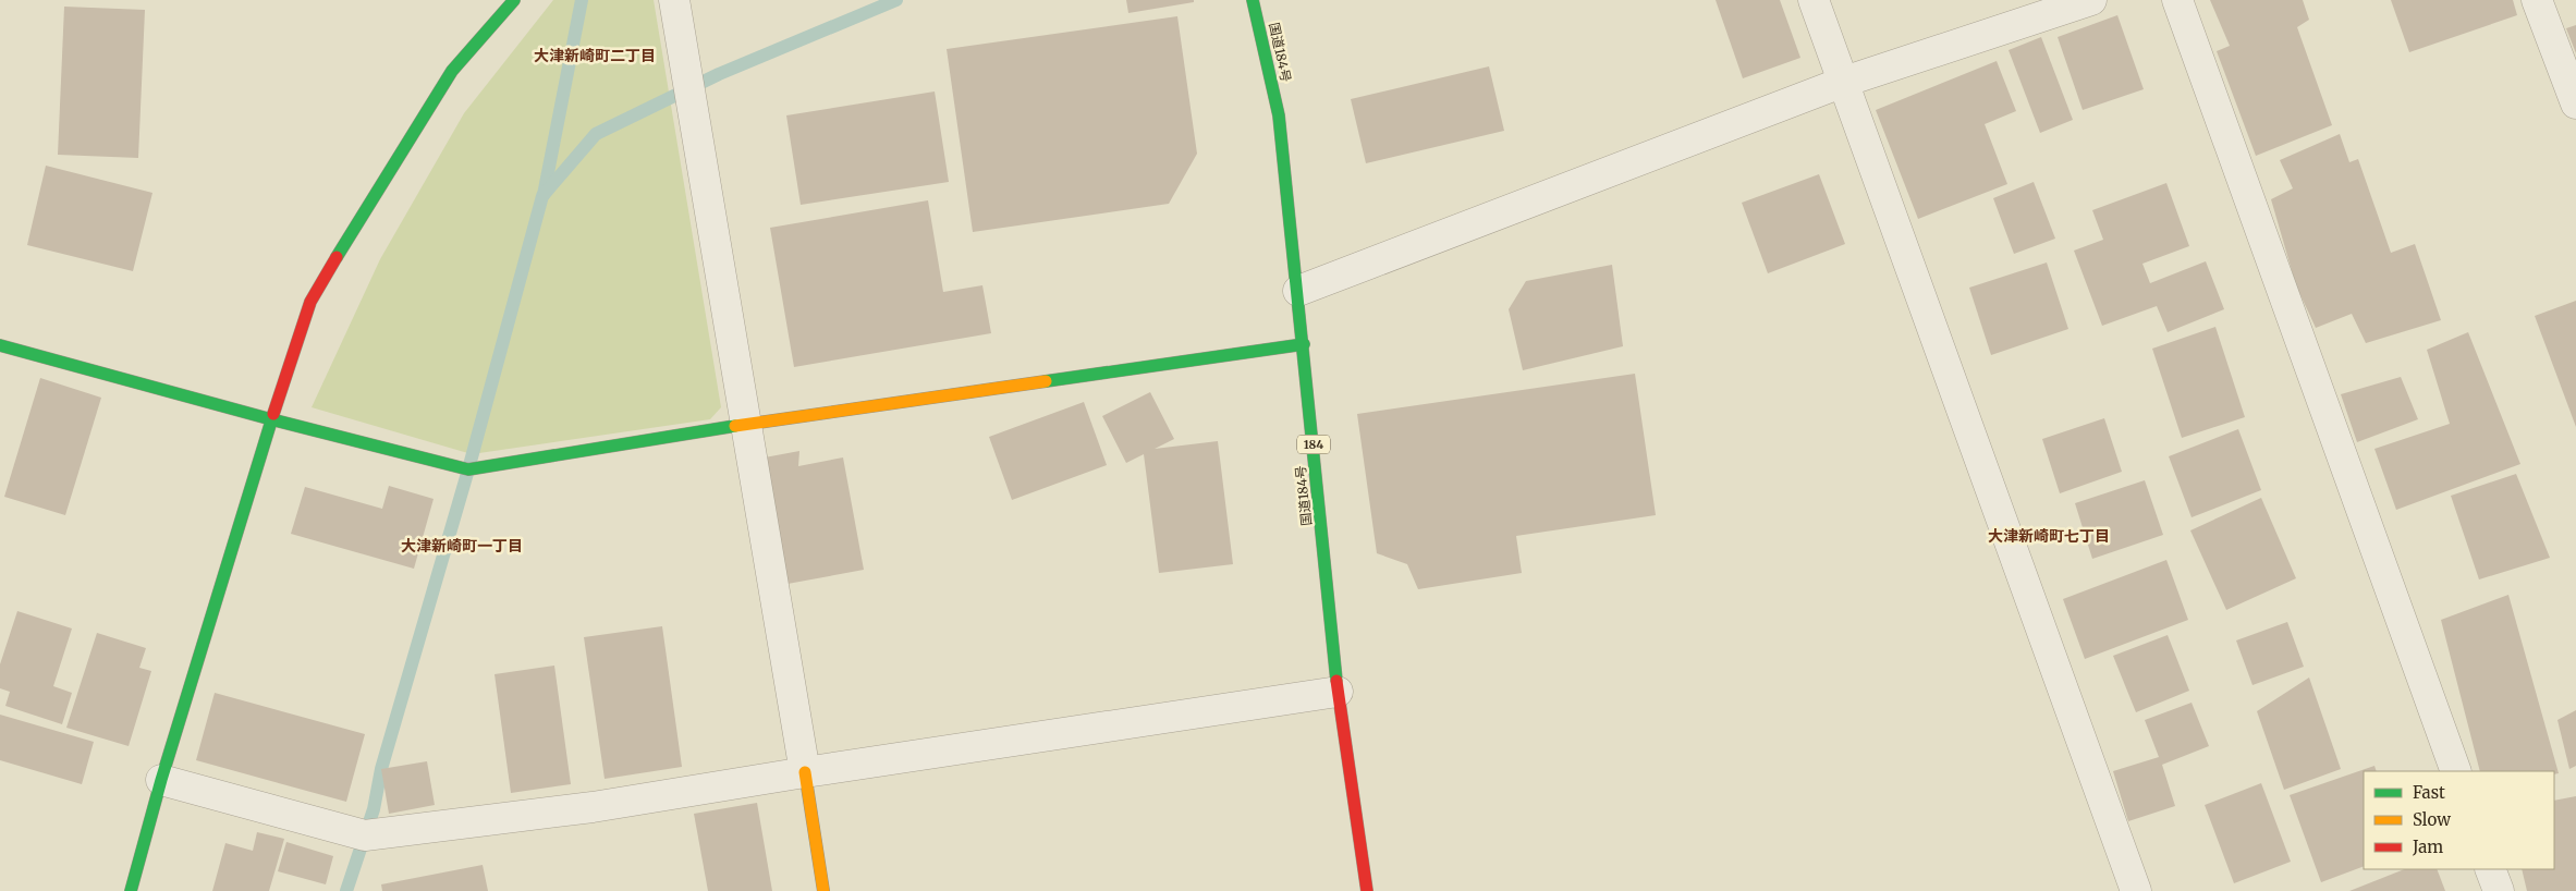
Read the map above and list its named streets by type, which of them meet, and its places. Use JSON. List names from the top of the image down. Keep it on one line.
{"streets":{"main road":["国道184号","184"]},"districts":["大津新崎町二丁目","大津新崎町七丁目","大津新崎町一丁目"],"legend":["Fast","Slow","Jam"]}
